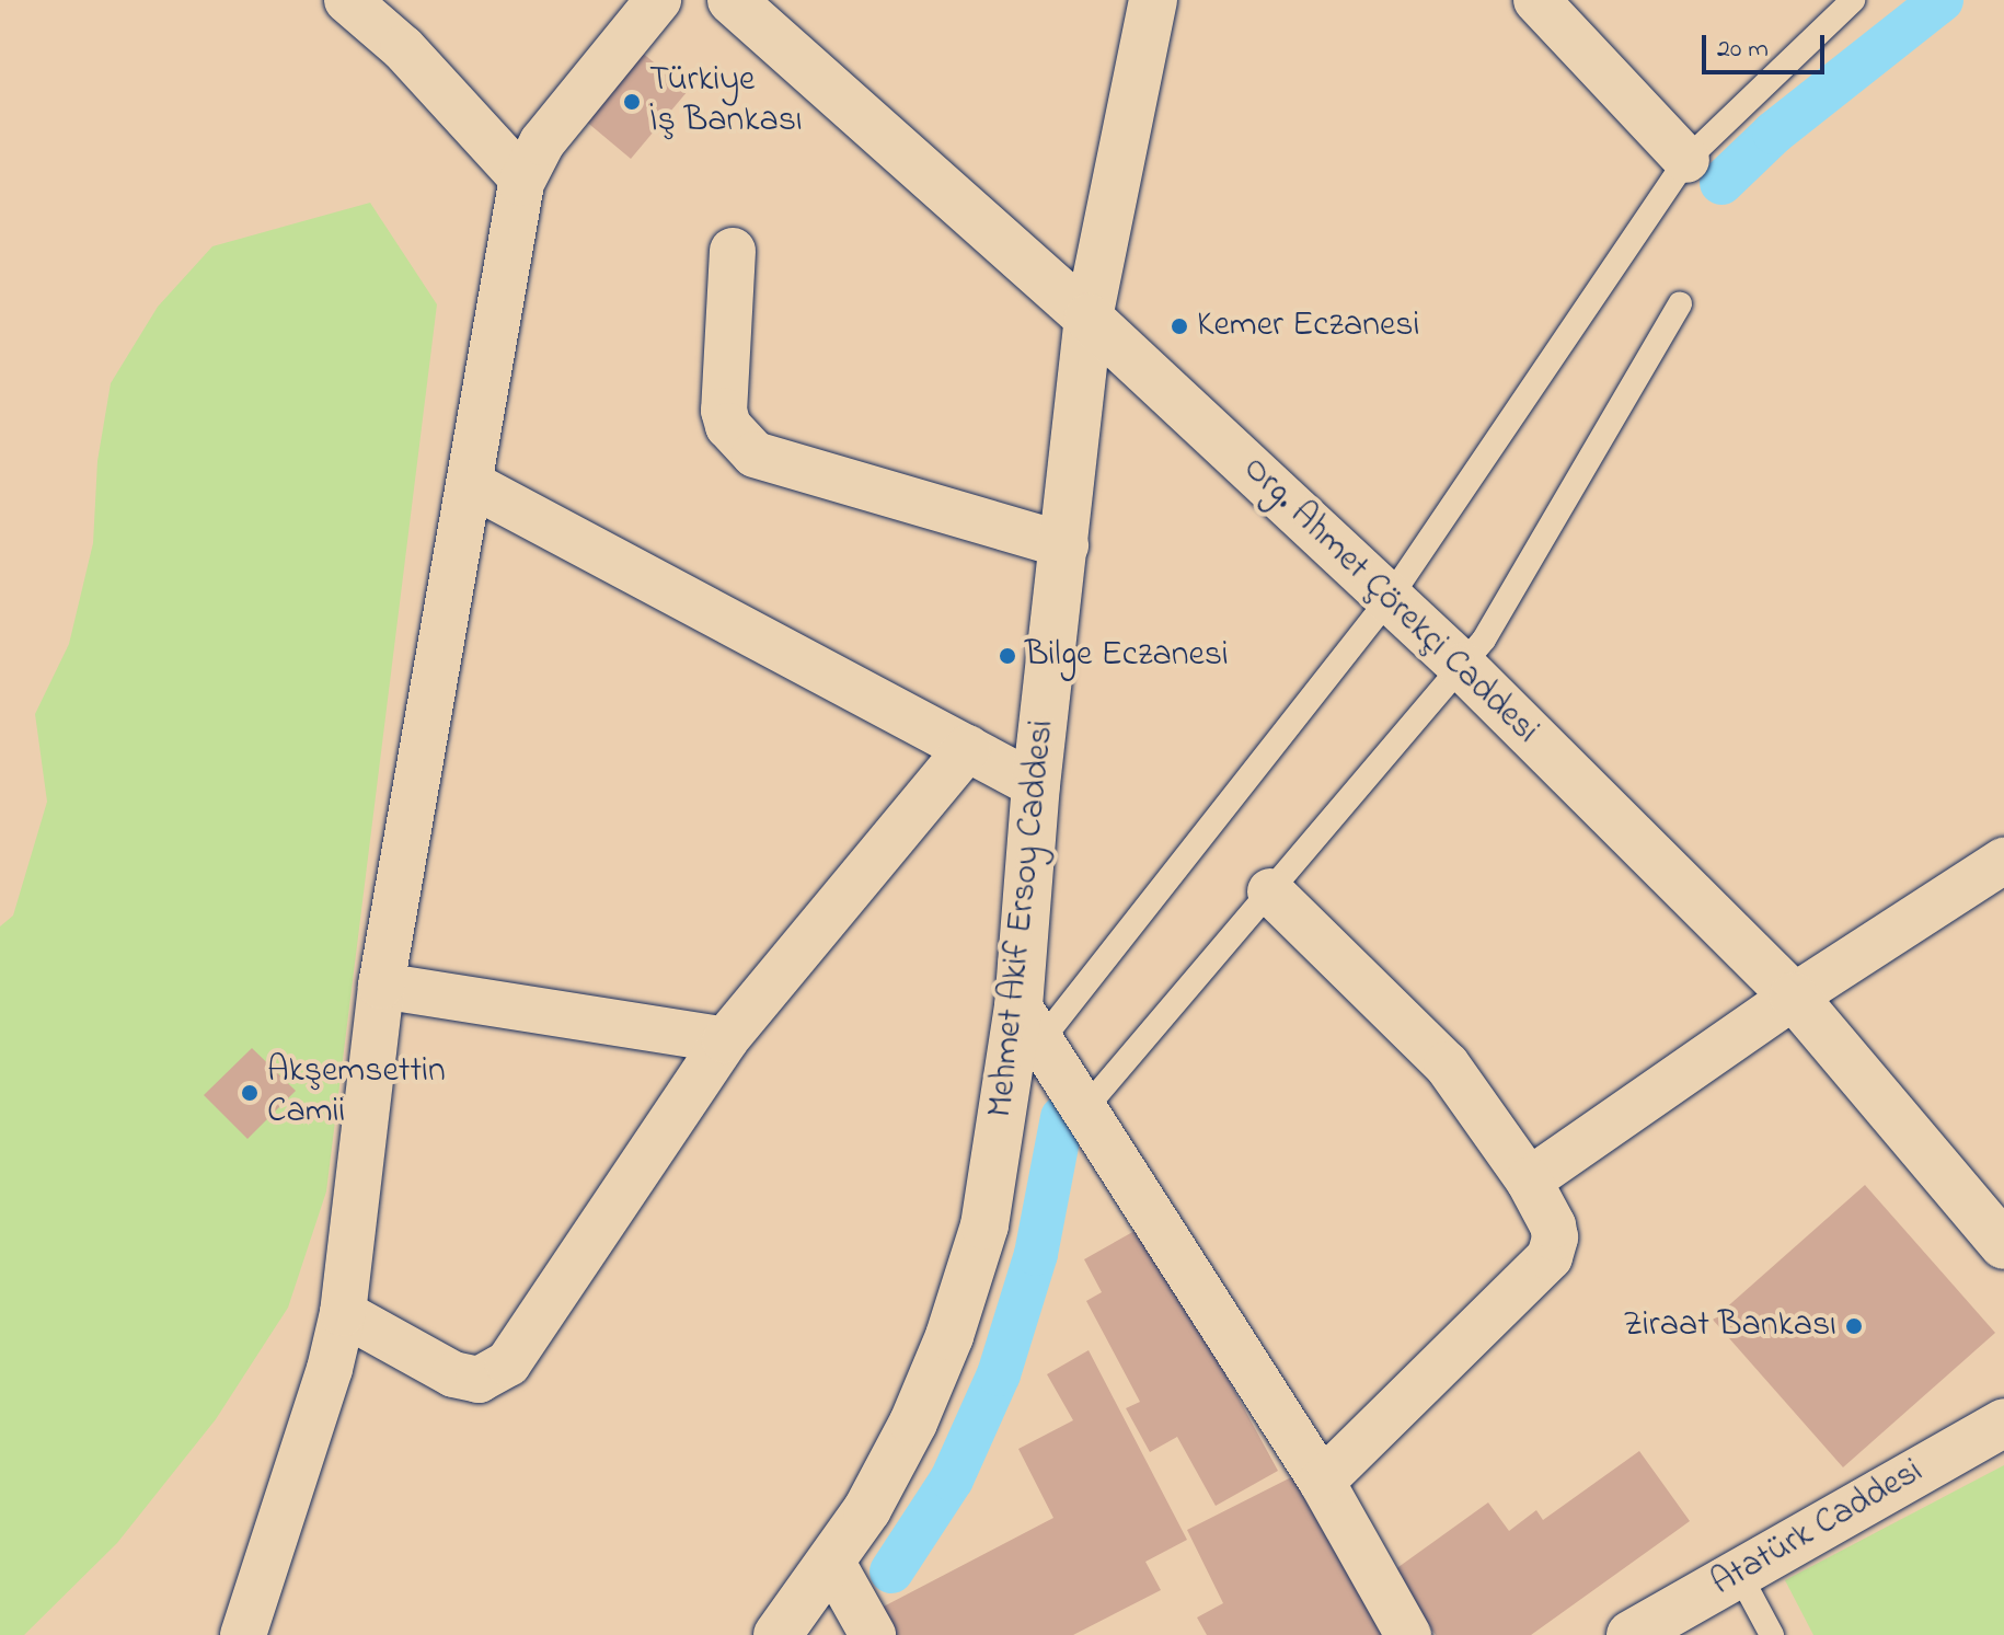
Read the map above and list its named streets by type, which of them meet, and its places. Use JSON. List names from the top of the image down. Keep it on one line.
{"streets":{"street":["Org. Ahmet Çörekçi Caddesi","Mehmet Akif Ersoy Caddesi","Atatürk Caddesi"]},"crossings":[["Org. Ahmet Çörekçi Caddesi","Mehmet Akif Ersoy Caddesi"]],"places":["Türkiye İş Bankası","Kemer Eczanesi","Bilge Eczanesi","Akşemsettin Camii","Ziraat Bankası"],"scale_bar":"20 m"}
